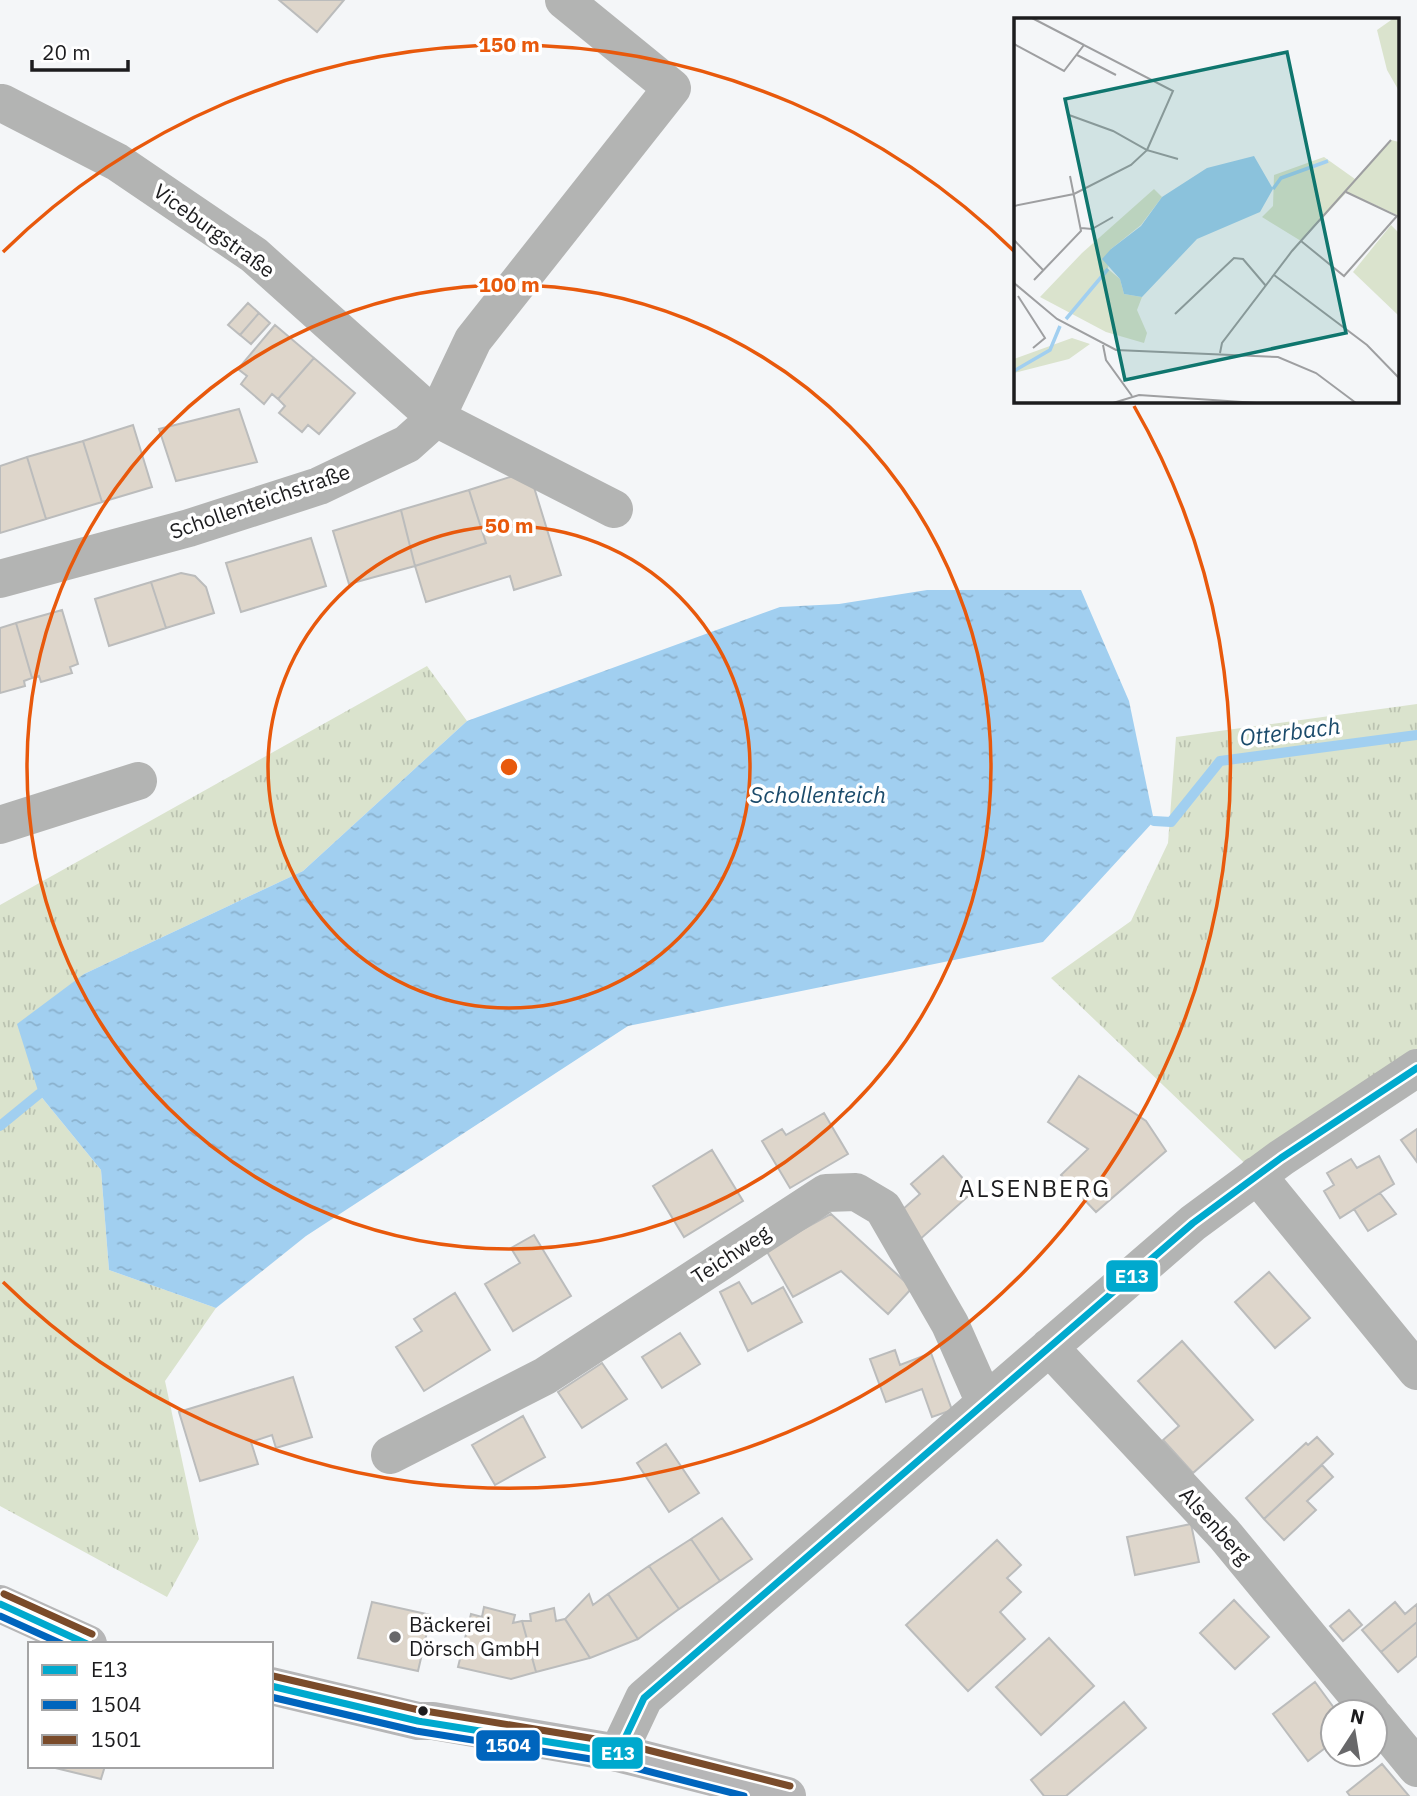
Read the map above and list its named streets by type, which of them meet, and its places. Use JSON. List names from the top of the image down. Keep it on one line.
{"streets":{"street":["Viceburgstraße","Schollenteichstraße","Teichweg","Alsenberg"]},"crossings":[["Viceburgstraße","Schollenteichstraße"]],"districts":["ALSENBERG"],"water":["Otterbach","Schollenteich"],"places":["Bäckerei Dörsch GmbH"],"lines":["transit line E13","transit line 1501","transit line 1504"],"legend":["E13","1504","1501"],"scale_bar":"20 m","north":"top","rings":["150 m","100 m","50 m"]}
